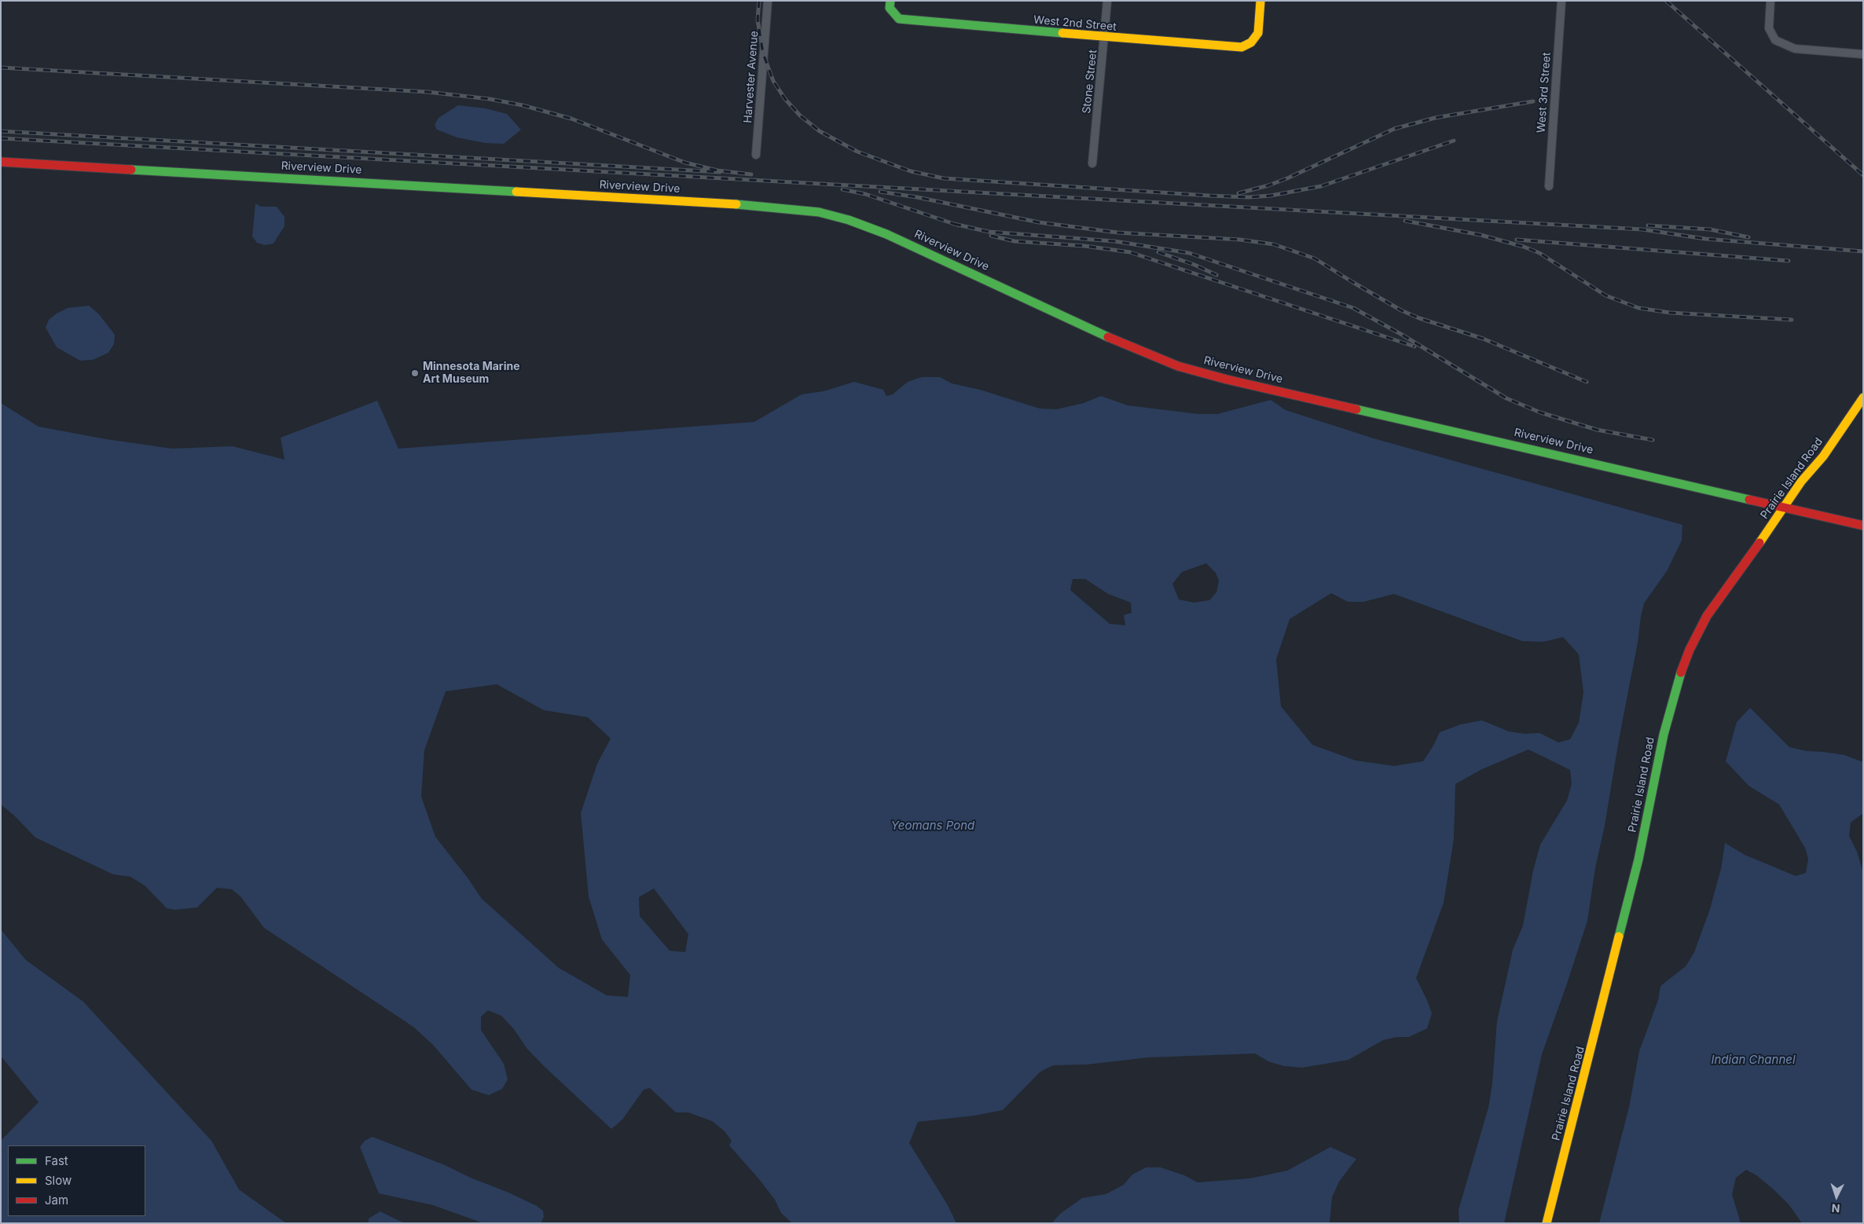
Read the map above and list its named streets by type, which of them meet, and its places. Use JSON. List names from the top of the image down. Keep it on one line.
{"streets":{"street":["West 2nd Street","Harvester Avenue","Stone Street","West 3rd Street","Riverview Drive","Prairie Island Road"]},"crossings":[["West 2nd Street","Stone Street"],["Riverview Drive","Prairie Island Road"]],"water":["Yeomans Pond","Indian Channel"],"places":["Minnesota Marine Art Museum"],"legend":["Fast","Slow","Jam"],"north":"bottom"}
